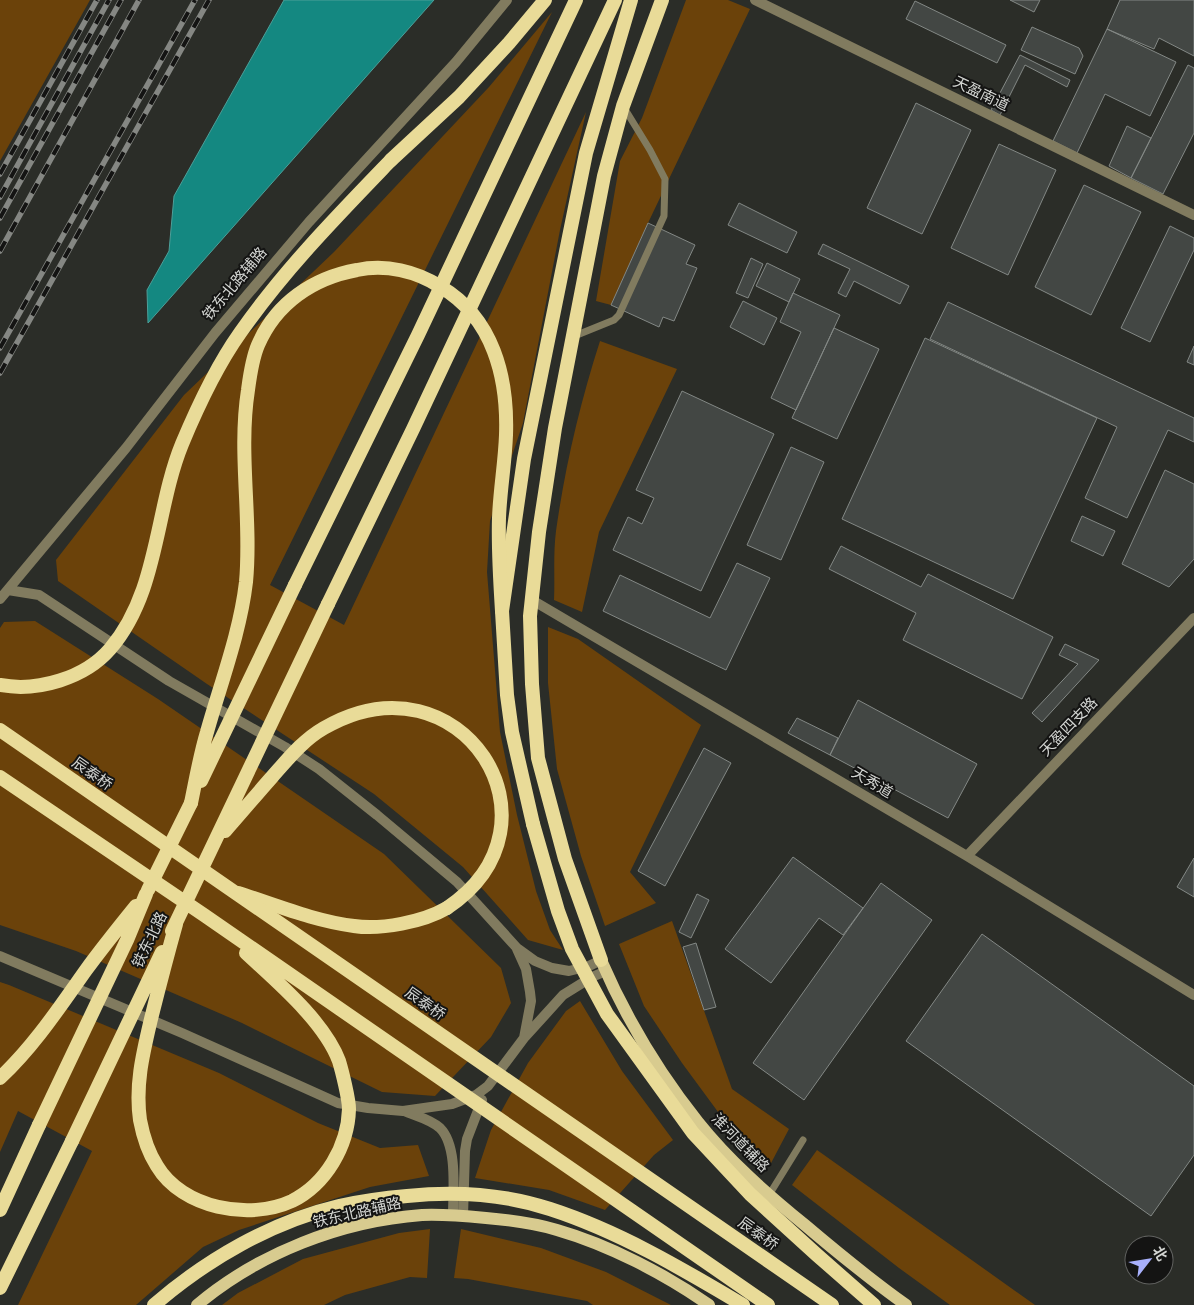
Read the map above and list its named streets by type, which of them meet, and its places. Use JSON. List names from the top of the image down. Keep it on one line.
{"streets":{"highway":["辰泰桥","铁东北路"],"main road":["铁东北路辅路","淮河道辅路"],"street":["天盈南道","天盈四支路","天秀道"]},"crossings":[["天盈四支路","天秀道"]],"north":"top right"}
